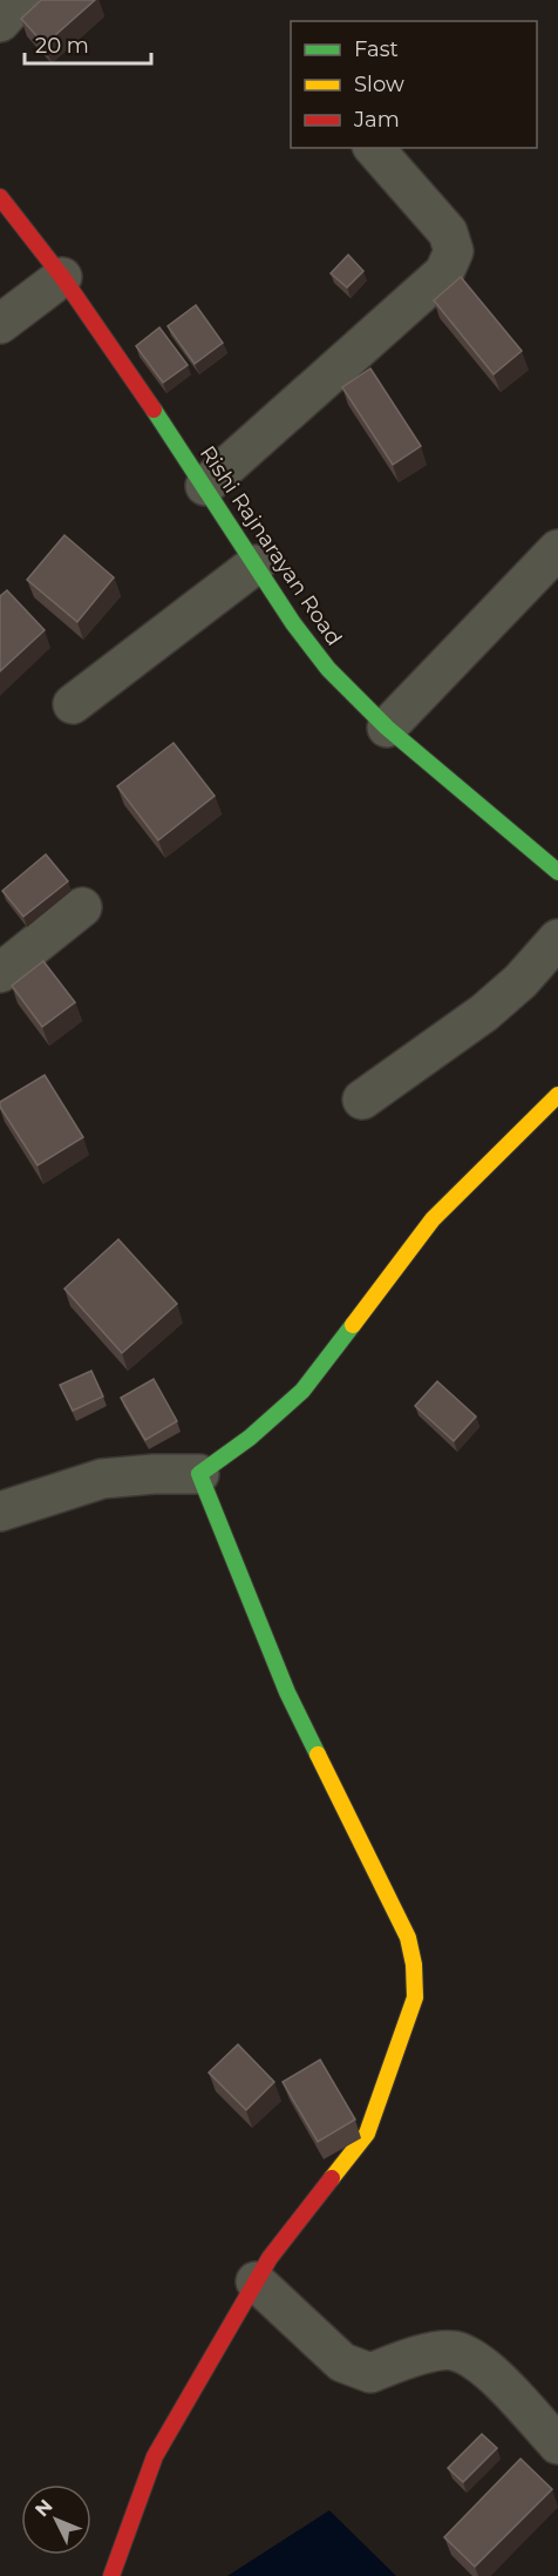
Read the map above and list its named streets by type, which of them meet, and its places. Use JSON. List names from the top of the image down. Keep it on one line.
{"streets":{"street":["Rishi Rajnarayan Road"]},"legend":["Fast","Slow","Jam"],"scale_bar":"20 m","north":"top left"}
